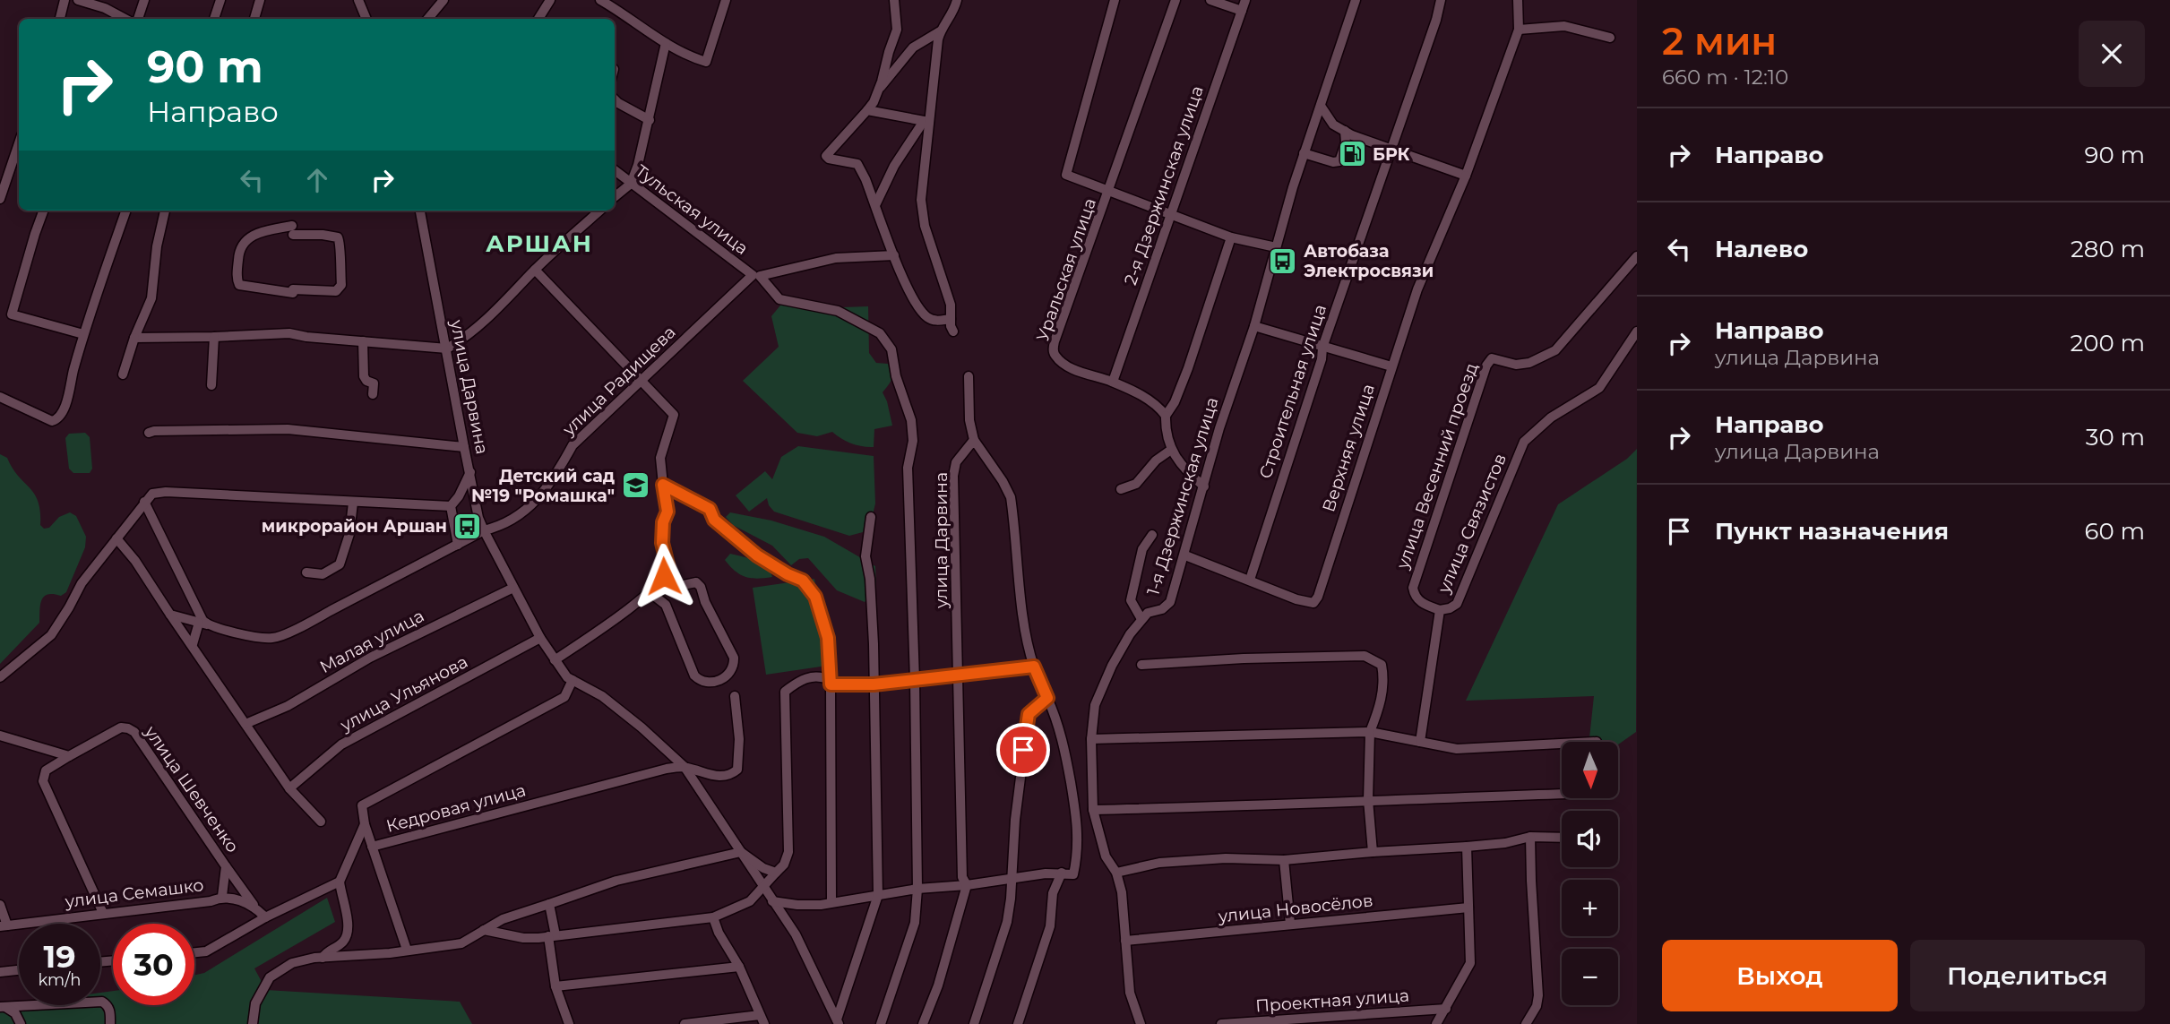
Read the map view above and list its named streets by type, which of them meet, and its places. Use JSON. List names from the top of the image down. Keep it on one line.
{"streets":{"street":["2-я Дзержинская улица","Тульская улица","Уральская улица","улица Радищева","улица Дарвина","Строительная улица","Верхняя улица","улица Весенний проезд","1-я Дзержинская улица","улица Связистов","Малая улица","улица Ульянова","улица Шевченко","Кедровая улица","улица Семашко","улица Новосёлов","Проектная улица"]},"crossings":[["2-я Дзержинская улица","Уральская улица"],["Тульская улица","улица Радищева"],["Тульская улица","улица Дарвина"],["улица Радищева","улица Дарвина"],["улица Дарвина","Малая улица"],["улица Дарвина","улица Ульянова"],["улица Дарвина","Кедровая улица"],["Строительная улица","Верхняя улица"],["Верхняя улица","1-я Дзержинская улица"],["улица Весенний проезд","улица Связистов"],["1-я Дзержинская улица","улица Новосёлов"],["улица Шевченко","улица Семашко"]],"districts":["АРШАН"],"places":{"fuel station":["БРК"],"bus stop":["Автобаза Электросвязи","микрорайон Аршан"],"school or university":["Детский сад №19 \"Ромашка\""]},"north":"bottom","page":{"heading":["2 мин","660 m · 12:10"],"turn":["90 m","Направо"],"list":[{"name":"Направо","value":"90 m"},{"name":"Налево","value":"280 m"},{"name":"Направо","note":"улица Дарвина","value":"200 m"},{"name":"Направо","note":"улица Дарвина","value":"30 m"},{"name":"Пункт назначения","value":"60 m"}],"map_buttons":["+","−"],"speed":"19 km/h","limit":"30","buttons":["Выход","Поделиться"]}}
